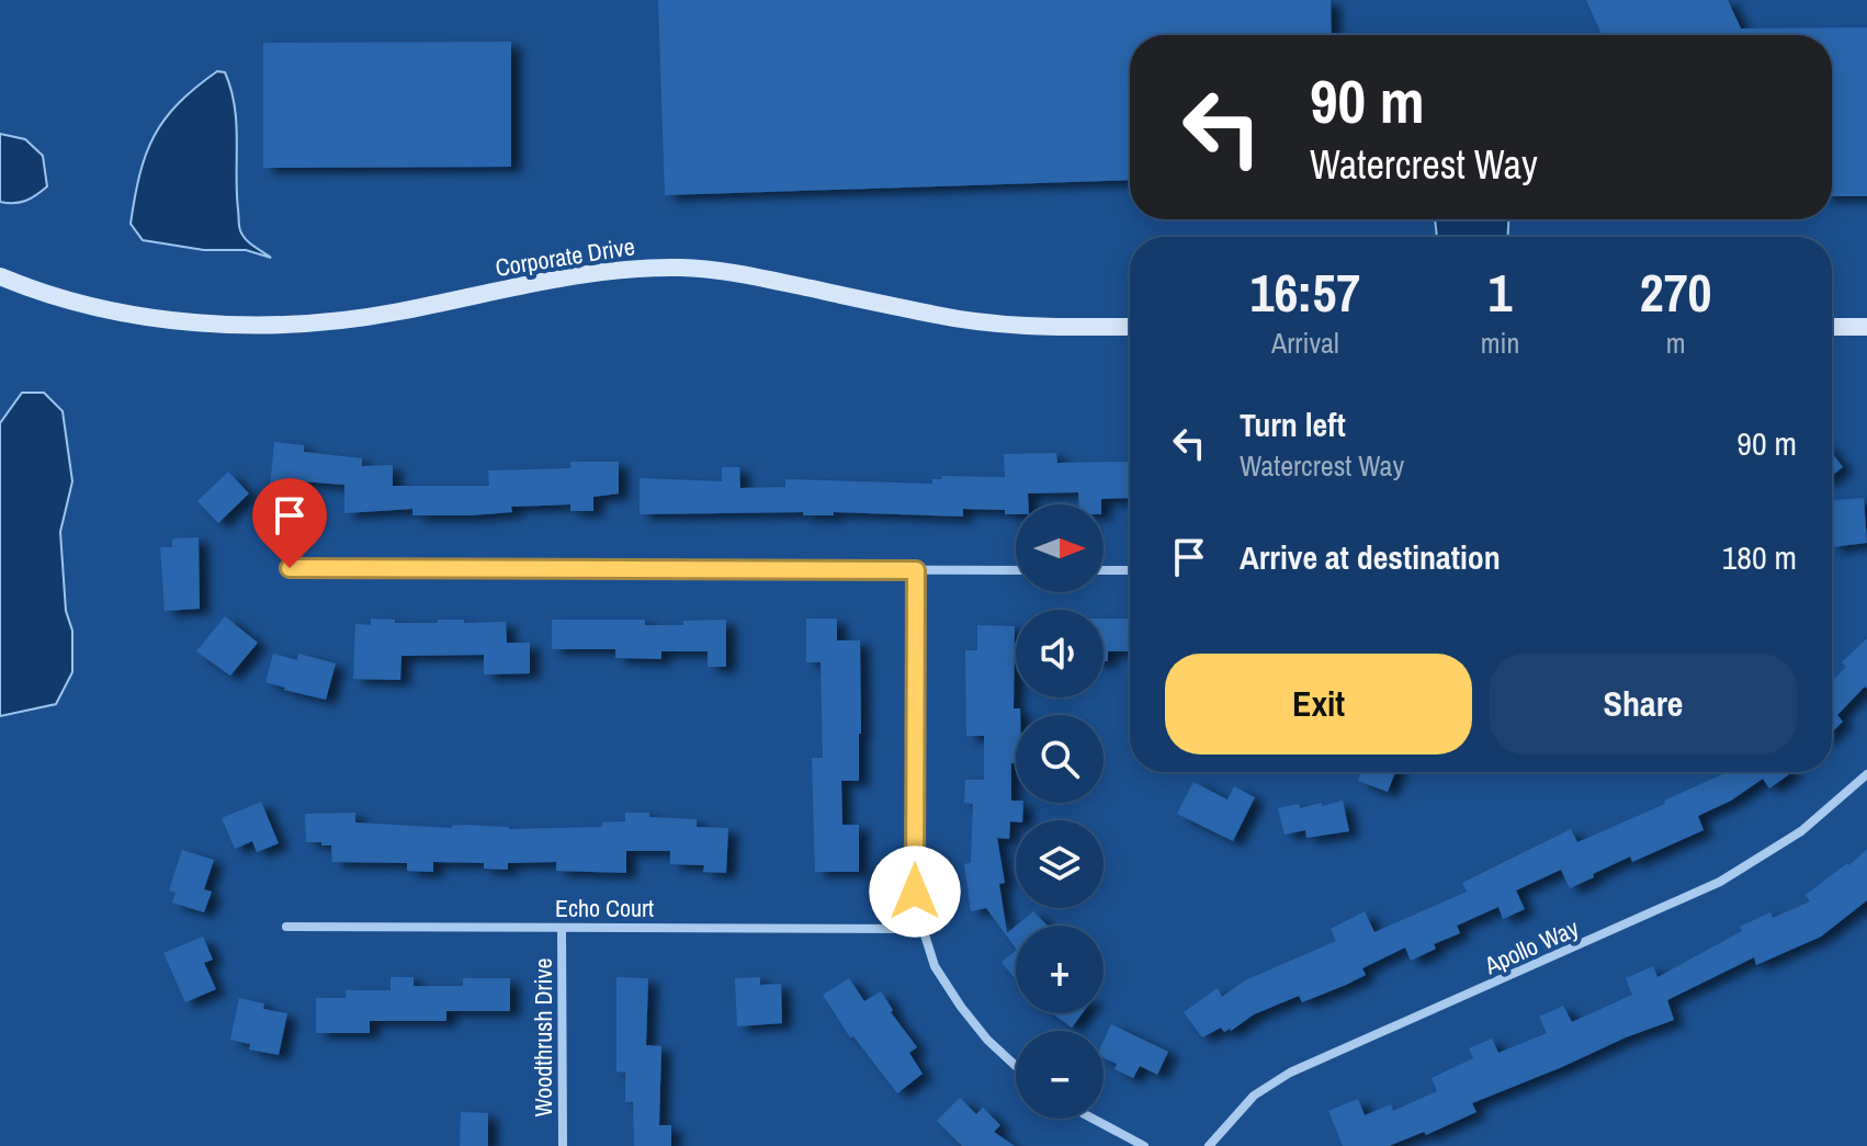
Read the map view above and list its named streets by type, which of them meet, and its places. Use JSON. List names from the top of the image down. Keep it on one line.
{"streets":{"street":["Corporate Drive","Echo Court","Apollo Way","Woodthrush Drive"]},"crossings":[["Echo Court","Woodthrush Drive"]],"north":"right","page":{"turn":["90 m","Watercrest Way"],"eta":["16:57","Arrival","1","min","270","m"],"list":[{"name":"Turn left","note":"Watercrest Way","value":"90 m"},{"name":"Arrive at destination","value":"180 m"}],"map_buttons":["+","−"],"buttons":["Exit","Share"]}}
